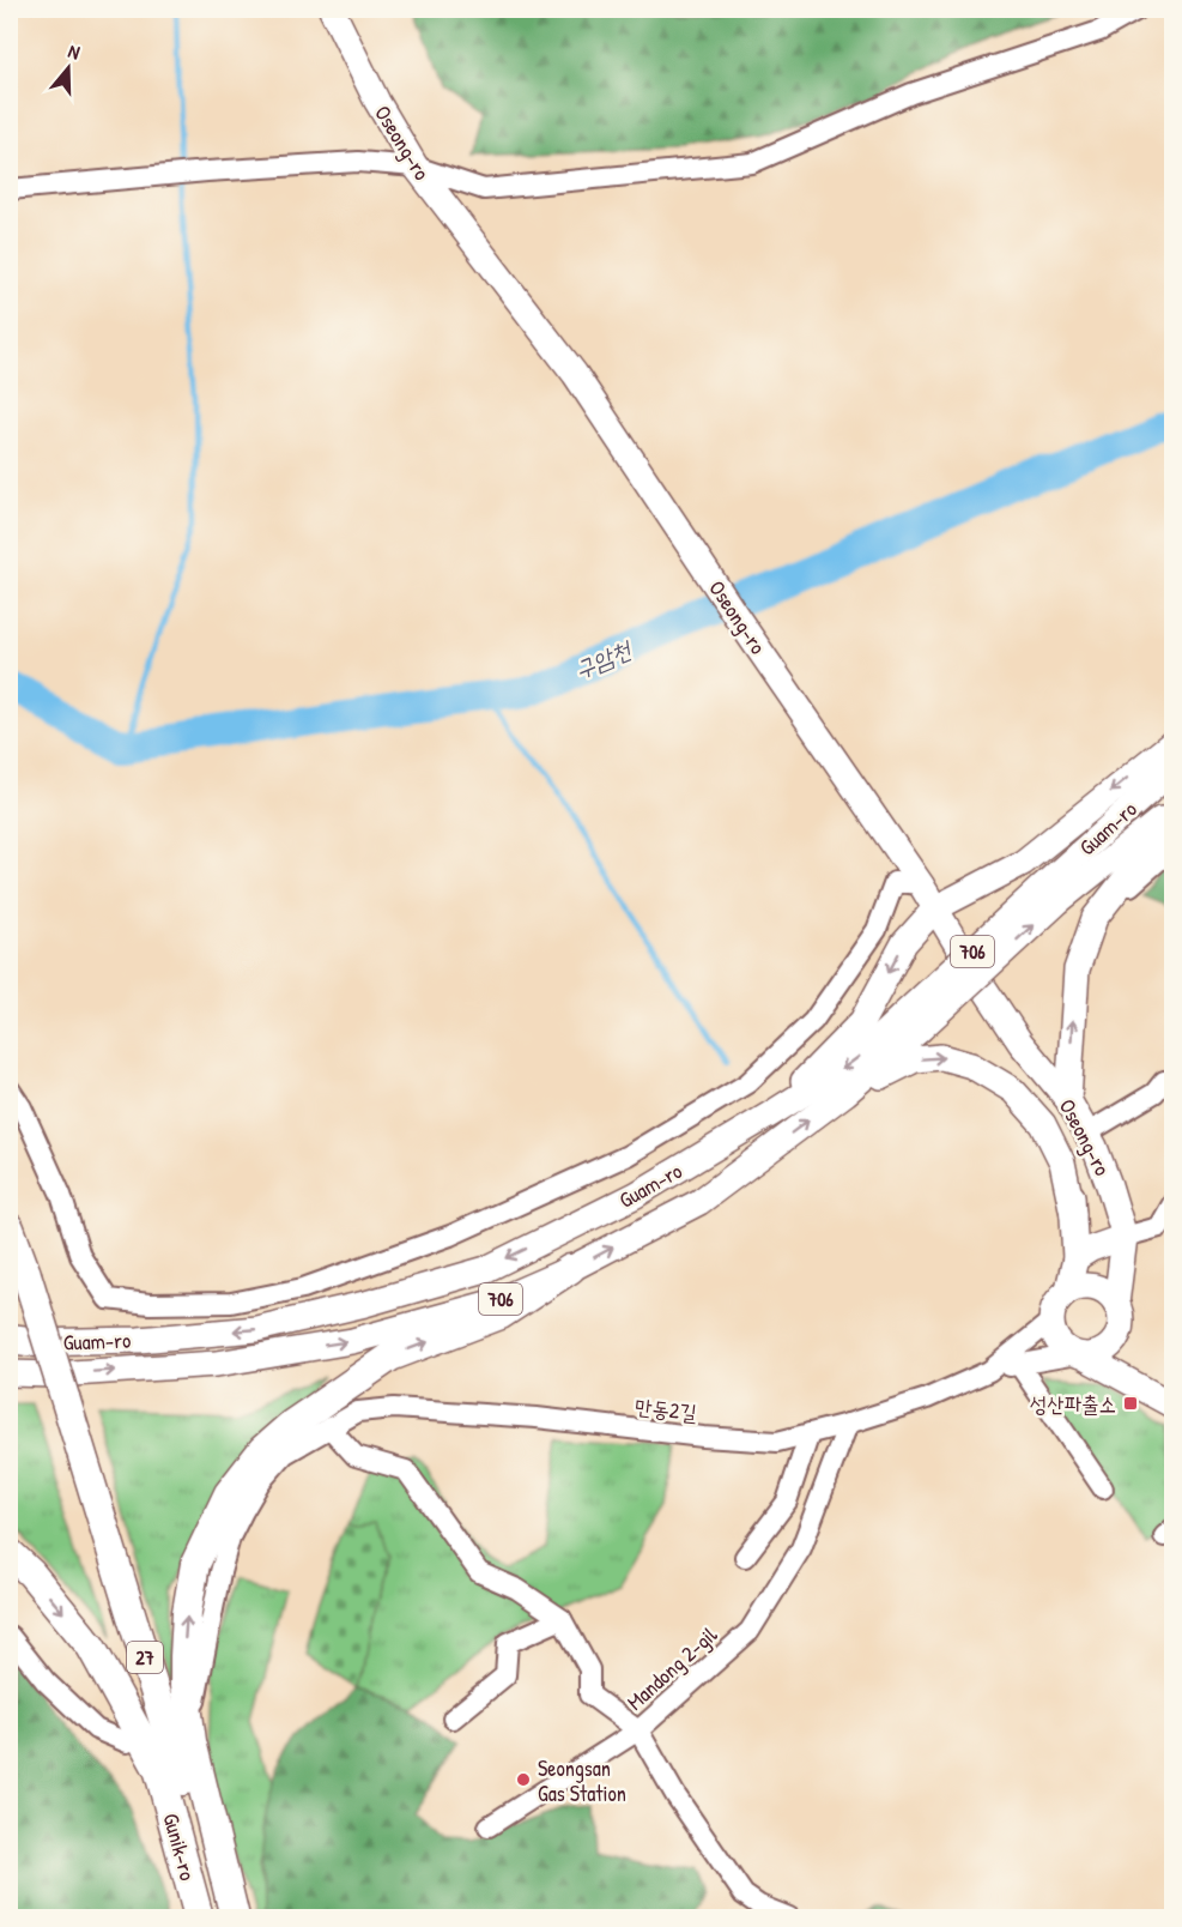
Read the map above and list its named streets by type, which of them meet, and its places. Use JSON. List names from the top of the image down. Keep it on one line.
{"streets":{"highway":["27","Gunik-ro"],"main road":["Oseong-ro","Guam-ro","706"],"street":["만동2길","Mandong 2-gil"]},"crossings":[["만동2길","Mandong 2-gil"],["27","Gunik-ro"]],"water":["구암천"],"places":{"transit":["성산파출소"],"other":["Seongsan Gas Station"]},"north":"top"}
